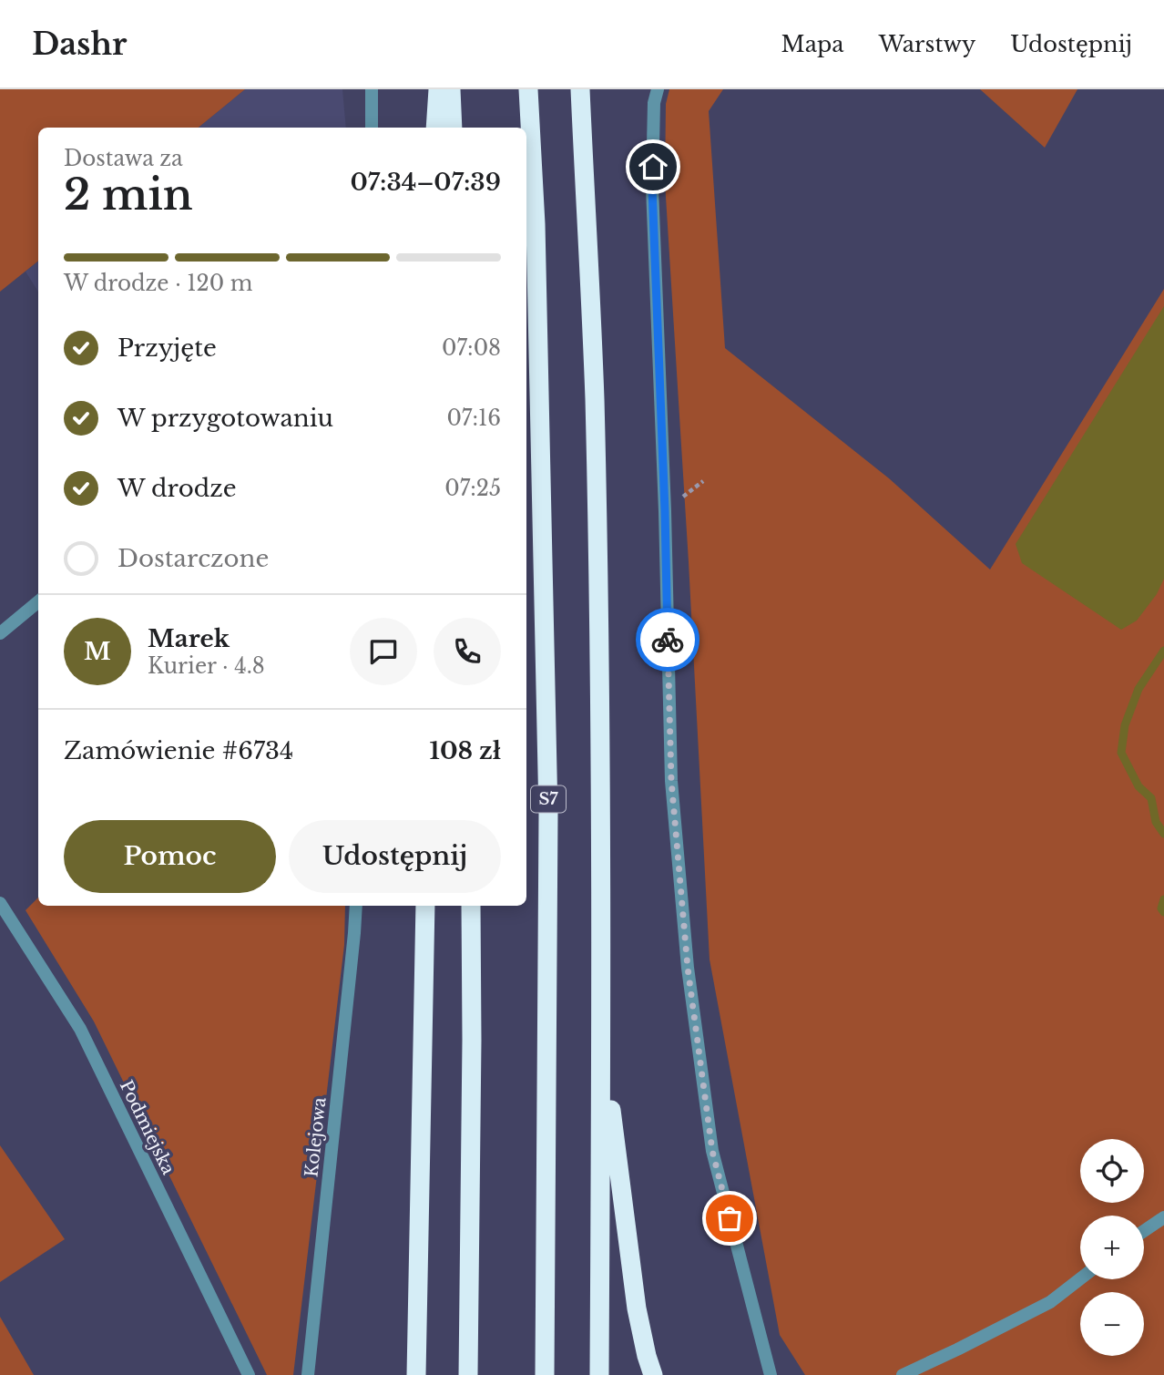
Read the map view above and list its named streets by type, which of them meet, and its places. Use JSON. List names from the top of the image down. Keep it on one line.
{"streets":{"highway":["S7"],"street":["Podmiejska","Kolejowa"]},"page":{"header":"Dashr","nav":["Mapa","Warstwy","Udostępnij"],"heading":["2 min","Dostawa za","07:34–07:39"],"panel":["Marek","Kurier · 4.8","Zamówienie #6734","108 zł"],"bar":"W drodze · 120 m","list":[["Przyjęte","07:08"],["W przygotowaniu","07:16"],["W drodze","07:25"],"Dostarczone"],"round":"M","buttons":["Pomoc","Udostępnij"],"map_buttons":["+","−"]}}
